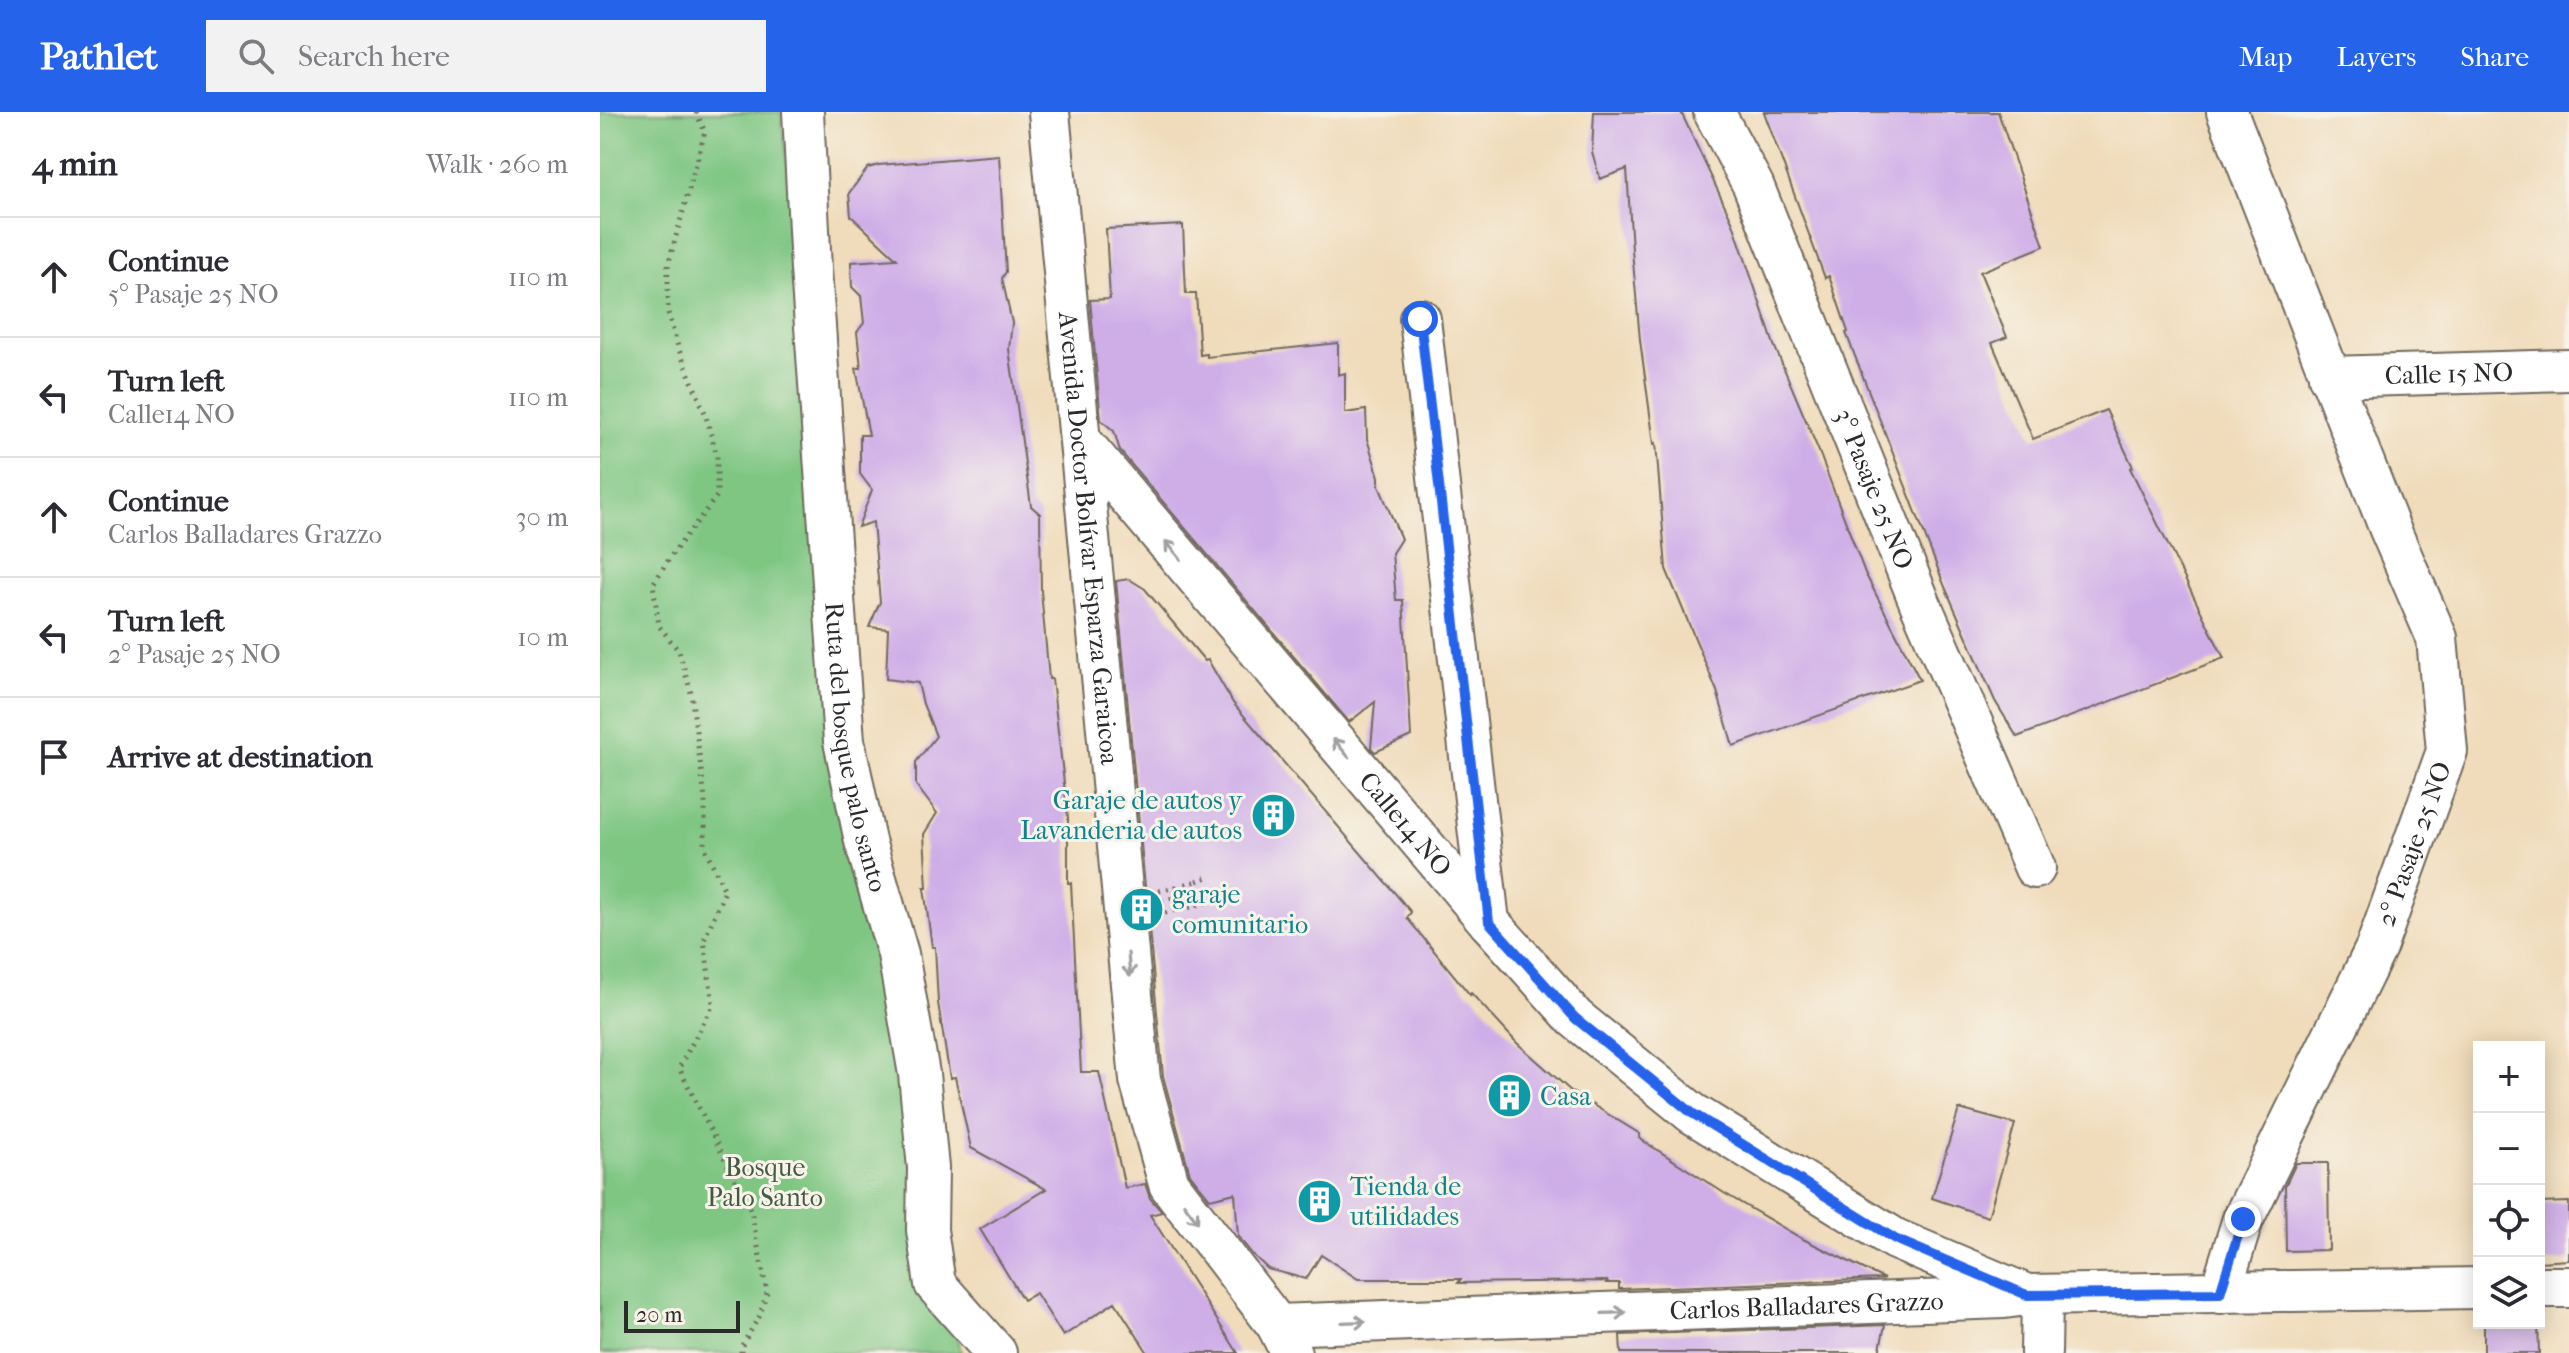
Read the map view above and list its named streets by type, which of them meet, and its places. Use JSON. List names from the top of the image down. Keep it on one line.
{"streets":{"street":["Calle 15 NO","3° Pasaje 25 NO","Avenida Doctor Bolívar Esparza Garaicoa","Ruta del bosque palo santo","Calle14 NO","2° Pasaje 25 NO","Carlos Balladares Grazzo"]},"crossings":[["Calle 15 NO","2° Pasaje 25 NO"],["Avenida Doctor Bolívar Esparza Garaicoa","Calle14 NO"],["Avenida Doctor Bolívar Esparza Garaicoa","Carlos Balladares Grazzo"],["Calle14 NO","Carlos Balladares Grazzo"],["2° Pasaje 25 NO","Carlos Balladares Grazzo"]],"one_way":["Calle14 NO","Carlos Balladares Grazzo"],"parks":["Bosque Palo Santo"],"places":{"building":["Garaje de autos y Lavanderia de autos","garaje comunitario","Casa","Tienda de utilidades"]},"scale_bar":"20 m","page":{"header":"Pathlet","search":"Search here","nav":["Map","Layers","Share"],"heading":["4 min","Walk · 260 m"],"list":[["Continue","5° Pasaje 25 NO","110 m"],["Turn left","Calle14 NO","110 m"],["Continue","Carlos Balladares Grazzo","30 m"],["Turn left","2° Pasaje 25 NO","10 m"],"Arrive at destination"],"map_buttons":["+","−"],"scale":"20 m"}}
